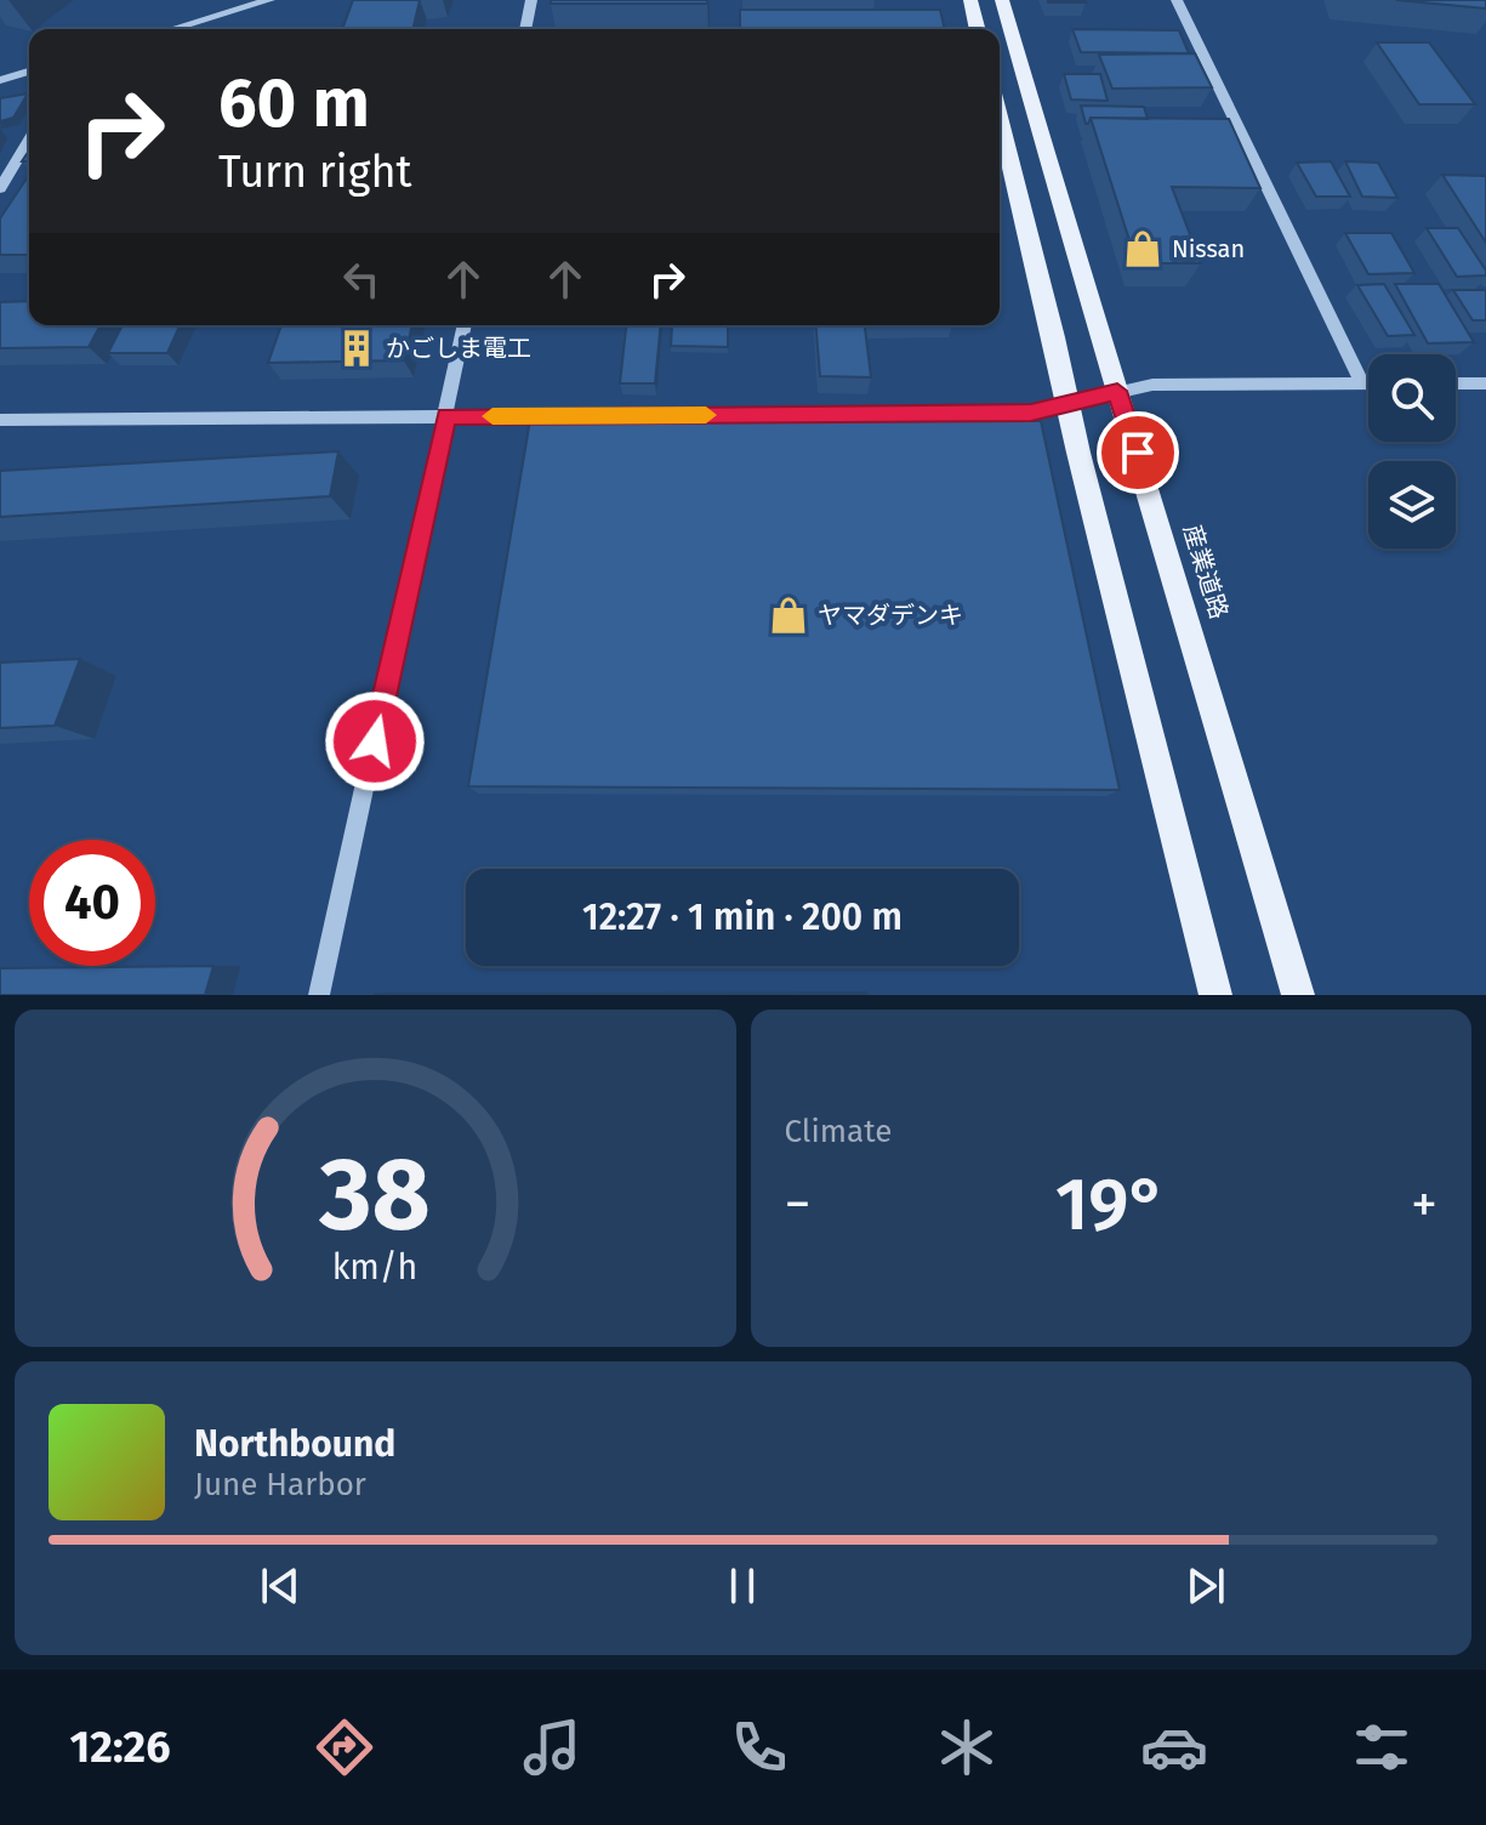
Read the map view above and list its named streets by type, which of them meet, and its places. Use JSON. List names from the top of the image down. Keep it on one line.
{"streets":{"main road":["産業道路"]},"places":{"shop":["Nissan","ヤマダデンキ"],"building":["かごしま電工"]},"page":{"turn":["60 m","Turn right"],"limit":"40","trip":"12:27 · 1 min · 200 m","tile":"Climate","heat":["−","19°","+"],"song":["Northbound","June Harbor"],"tabs":"12:26","gauge":["38","km/h"]}}
